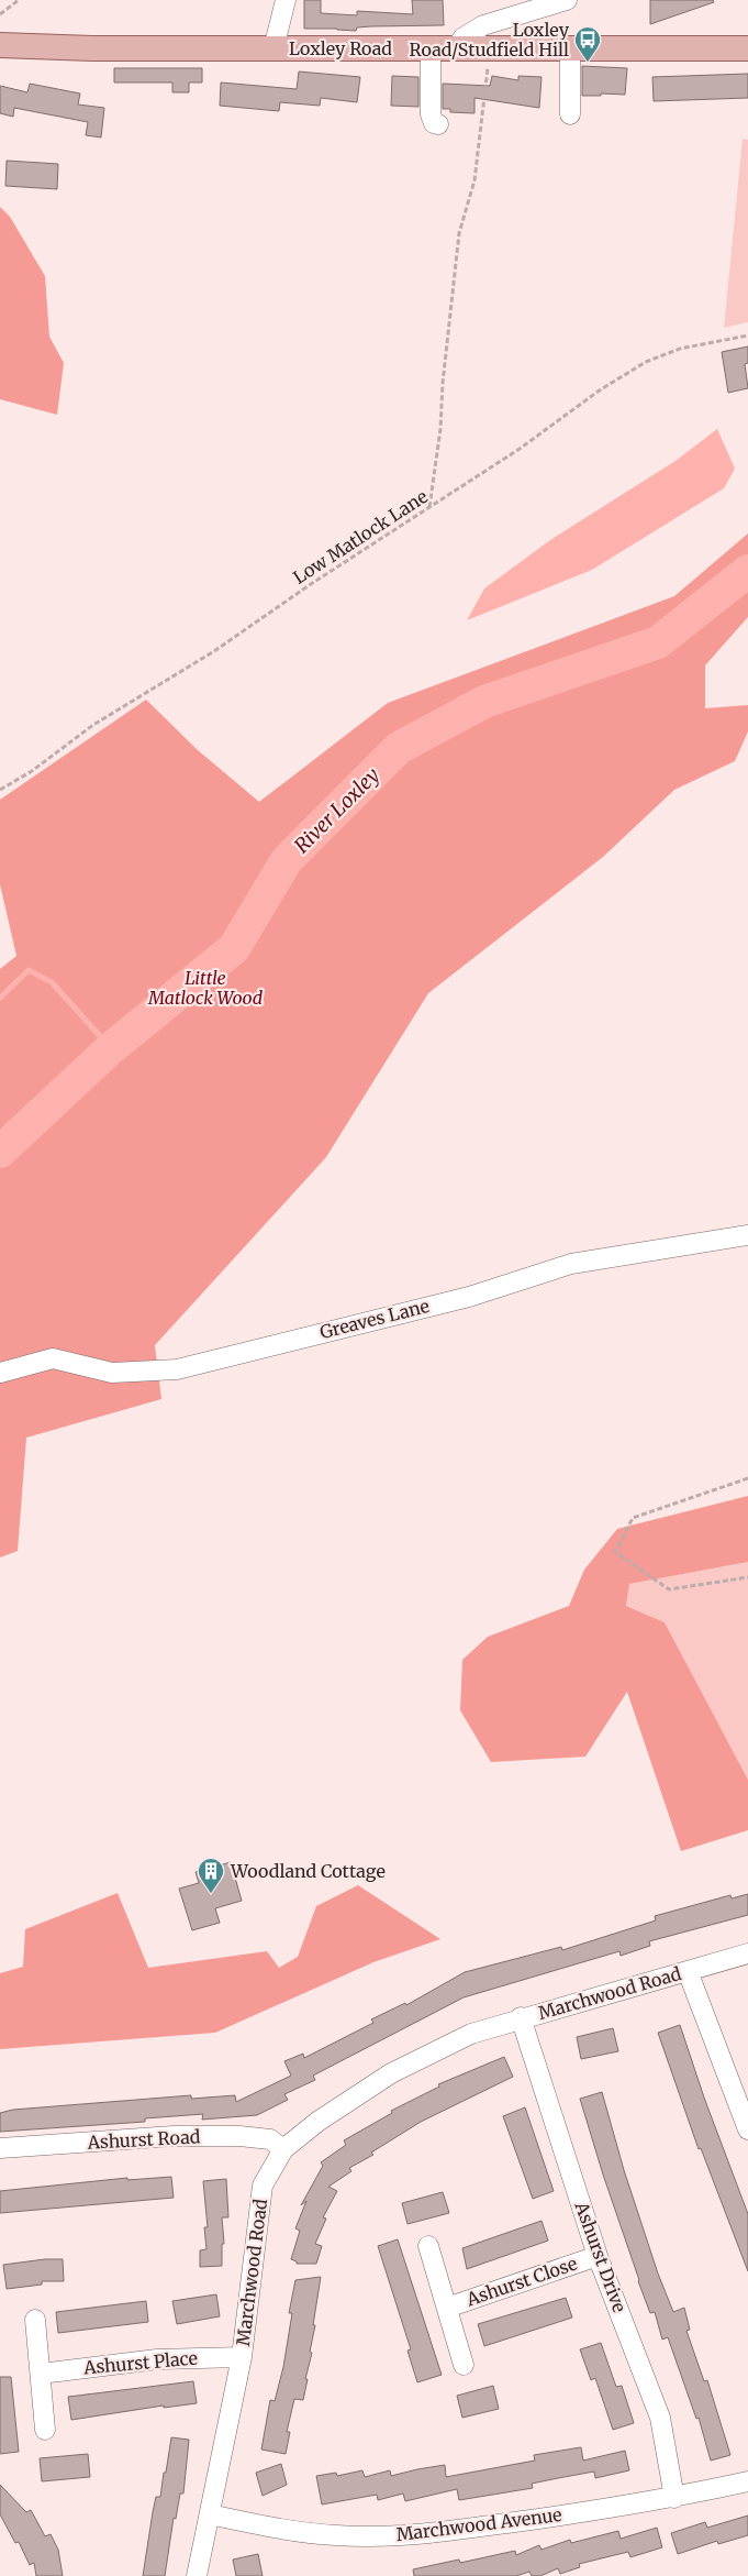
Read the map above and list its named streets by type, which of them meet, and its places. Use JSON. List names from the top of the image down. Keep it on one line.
{"streets":{"main road":["Loxley Road"],"street":["Greaves Lane","Marchwood Road","Ashurst Road","Ashurst Drive","Ashurst Close","Ashurst Place","Marchwood Avenue"],"path":["Low Matlock Lane"]},"crossings":[["Marchwood Road","Ashurst Road"],["Marchwood Road","Ashurst Drive"],["Marchwood Road","Ashurst Place"],["Marchwood Road","Marchwood Avenue"],["Ashurst Drive","Ashurst Close"],["Ashurst Drive","Marchwood Avenue"]],"water":["River Loxley"],"parks":["Little Matlock Wood"],"places":{"bus stop":["Loxley Road/Studfield Hill"],"building":["Woodland Cottage"]}}
